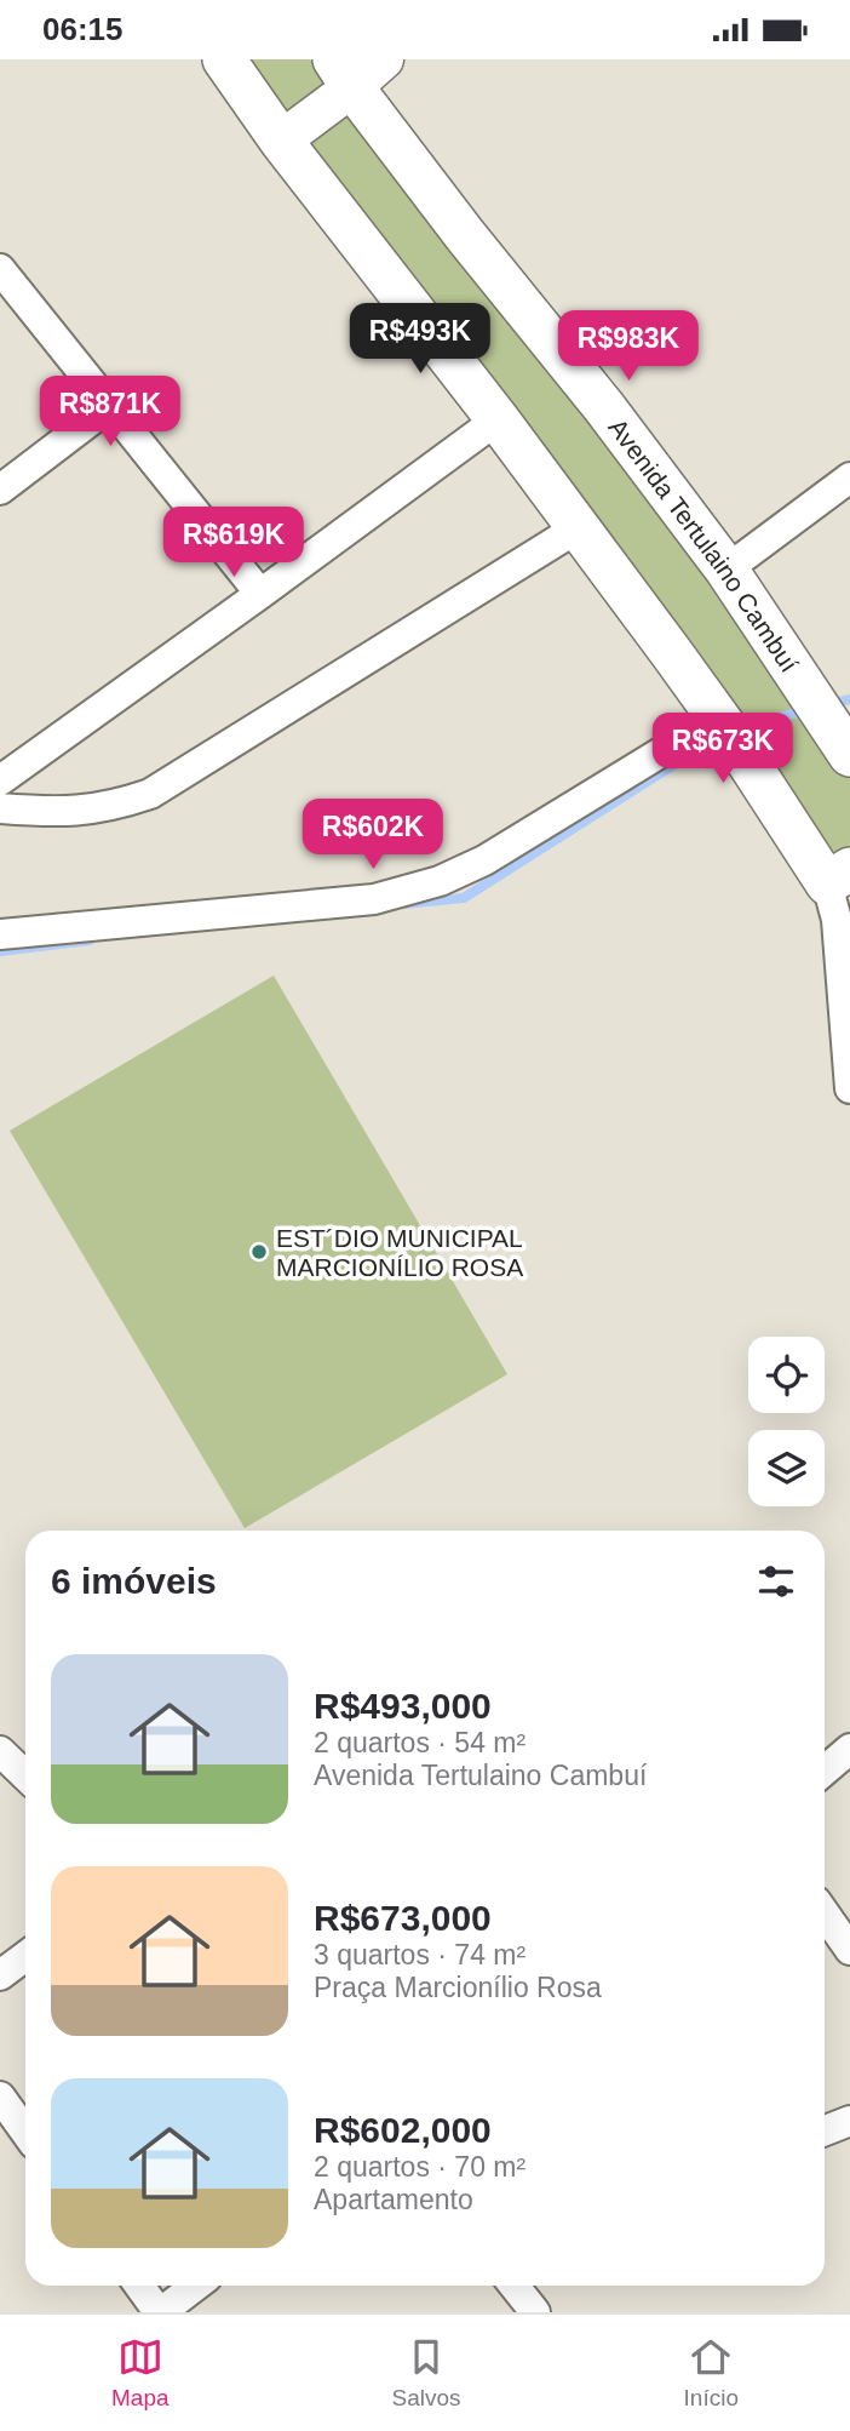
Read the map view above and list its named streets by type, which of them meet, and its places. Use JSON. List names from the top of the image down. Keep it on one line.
{"streets":{"main road":["Avenida Tertulaino Cambuí"]},"places":["EST´DIO MUNICIPAL MARCIONÍLIO ROSA"],"page":{"status":"06:15","price":["R$493K","R$983K","R$871K","R$619K","R$673K","R$602K"],"heading":"6 imóveis","list":[{"name":"R$493,000","note":"2 quartos · 54 m² · Avenida Tertulaino Cambuí"},{"name":"R$673,000","note":"3 quartos · 74 m² · Praça Marcionílio Rosa"},{"name":"R$602,000","note":"2 quartos · 70 m² · Apartamento"}],"tabs":["Mapa","Salvos","Início"]}}
